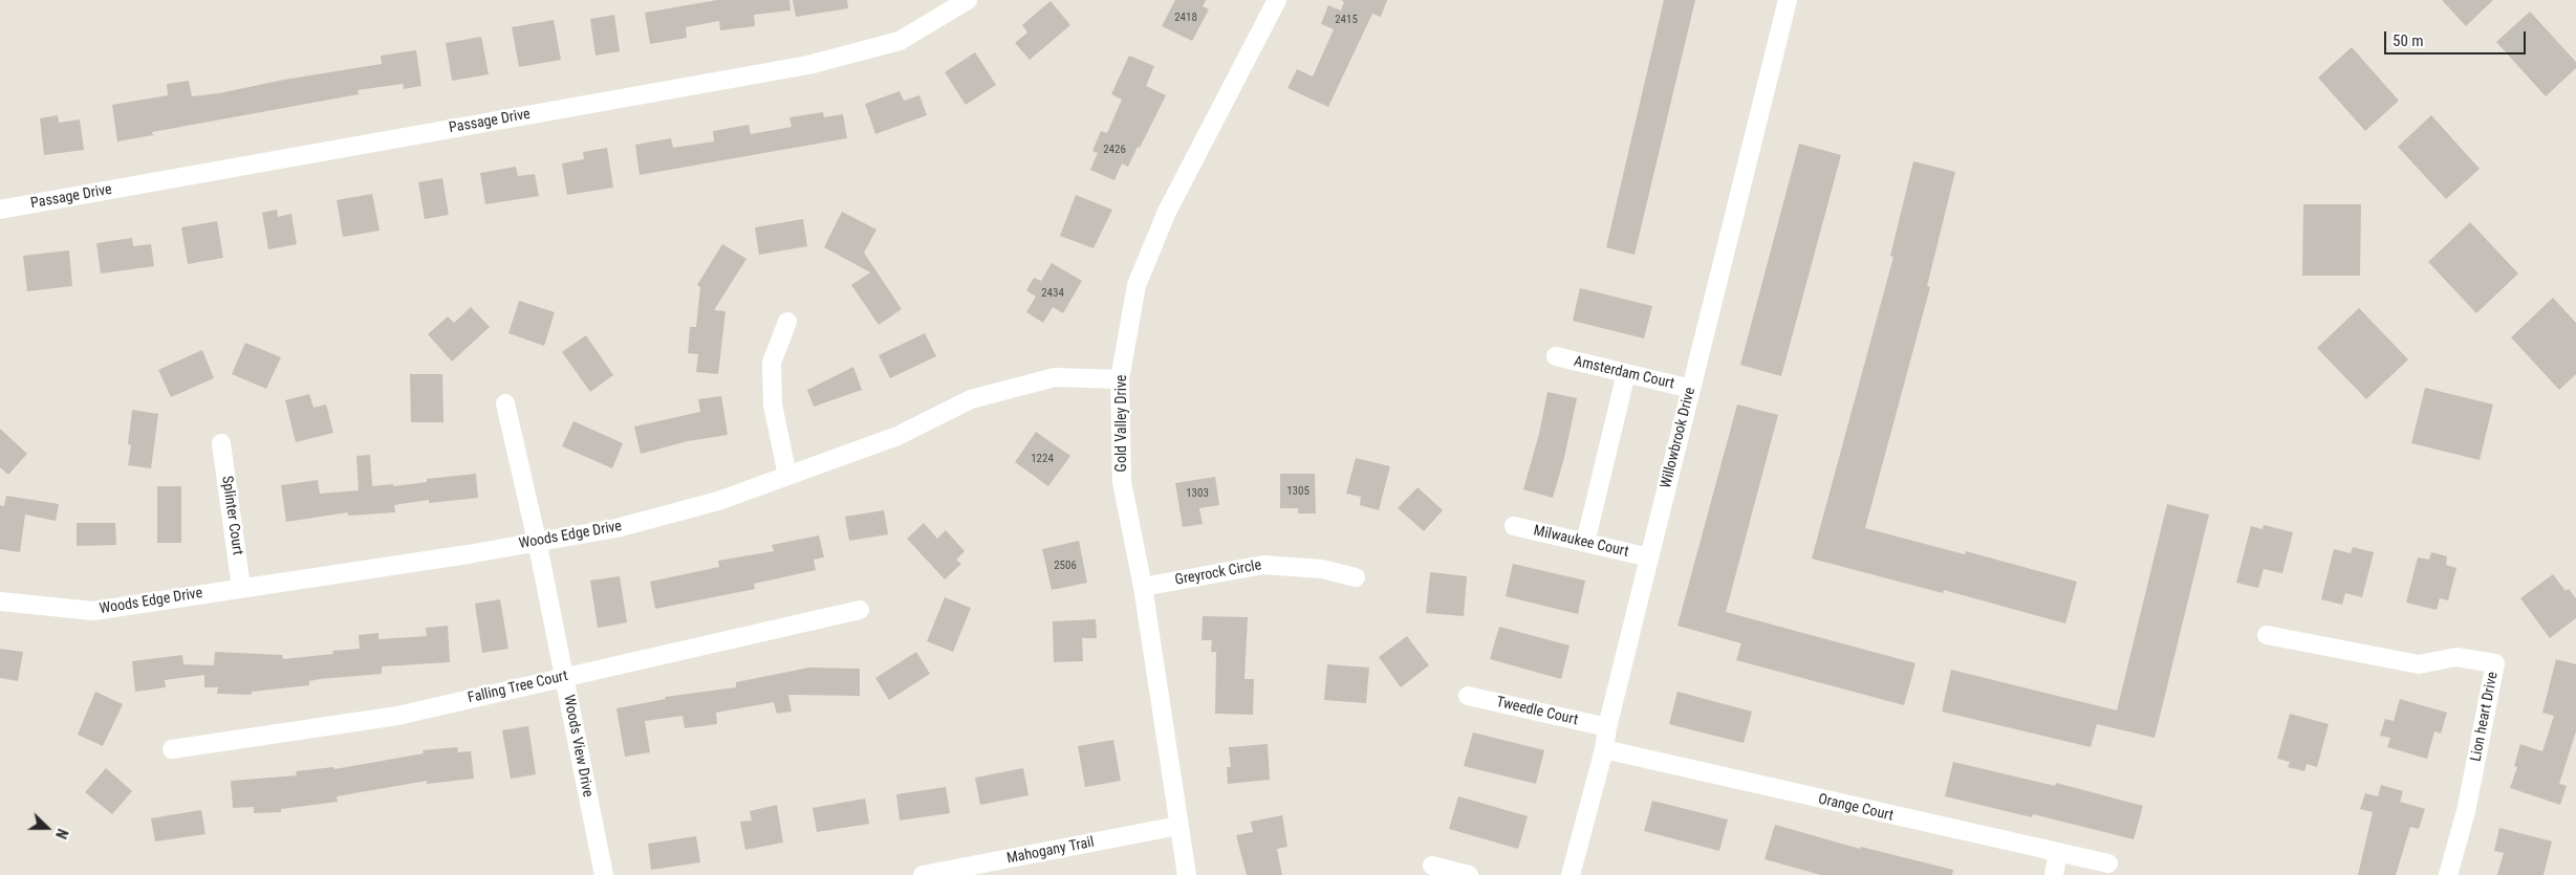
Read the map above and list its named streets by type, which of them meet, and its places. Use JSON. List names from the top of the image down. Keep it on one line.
{"streets":{"street":["Passage Drive","Amsterdam Court","Gold Valley Drive","Willowbrook Drive","Splinter Court","Woods Edge Drive","Milwaukee Court","Greyrock Circle","Falling Tree Court","Tweedle Court","Lion heart Drive","Woods View Drive","Orange Court","Mahogany Trail"]},"crossings":[["Amsterdam Court","Willowbrook Drive"],["Gold Valley Drive","Woods Edge Drive"],["Gold Valley Drive","Greyrock Circle"],["Gold Valley Drive","Mahogany Trail"],["Willowbrook Drive","Milwaukee Court"],["Willowbrook Drive","Tweedle Court"],["Willowbrook Drive","Orange Court"],["Splinter Court","Woods Edge Drive"],["Woods Edge Drive","Woods View Drive"],["Falling Tree Court","Woods View Drive"]],"house_numbers":["2418","2415","2426","2434","1224","1305","1303","2506"],"scale_bar":"50 m","north":"right"}
